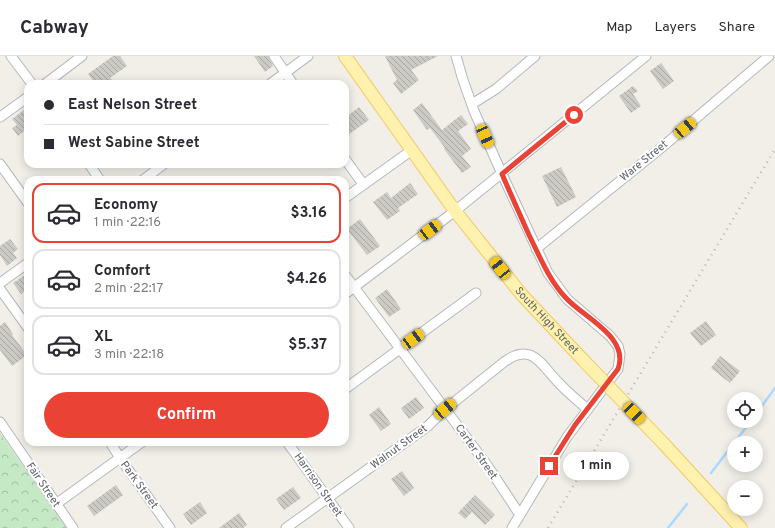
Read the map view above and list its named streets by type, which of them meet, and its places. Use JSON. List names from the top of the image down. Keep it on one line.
{"streets":{"main road":["South High Street"],"street":["Ware Street","Walnut Street","Carter Street","Fair Street","Park Street","Harrison Street"]},"crossings":[["Walnut Street","Carter Street"],["Walnut Street","Harrison Street"]],"page":{"header":"Cabway","nav":["Map","Layers","Share"],"banner":["East Nelson Street","West Sabine Street"],"list":[{"name":"Economy","note":"1 min · 22:16","value":"$3.16"},{"name":"Comfort","note":"2 min · 22:17","value":"$4.26"},{"name":"XL","note":"3 min · 22:18","value":"$5.37"}],"buttons":"Confirm","map_buttons":["+","−"],"bubble":"1 min"}}
